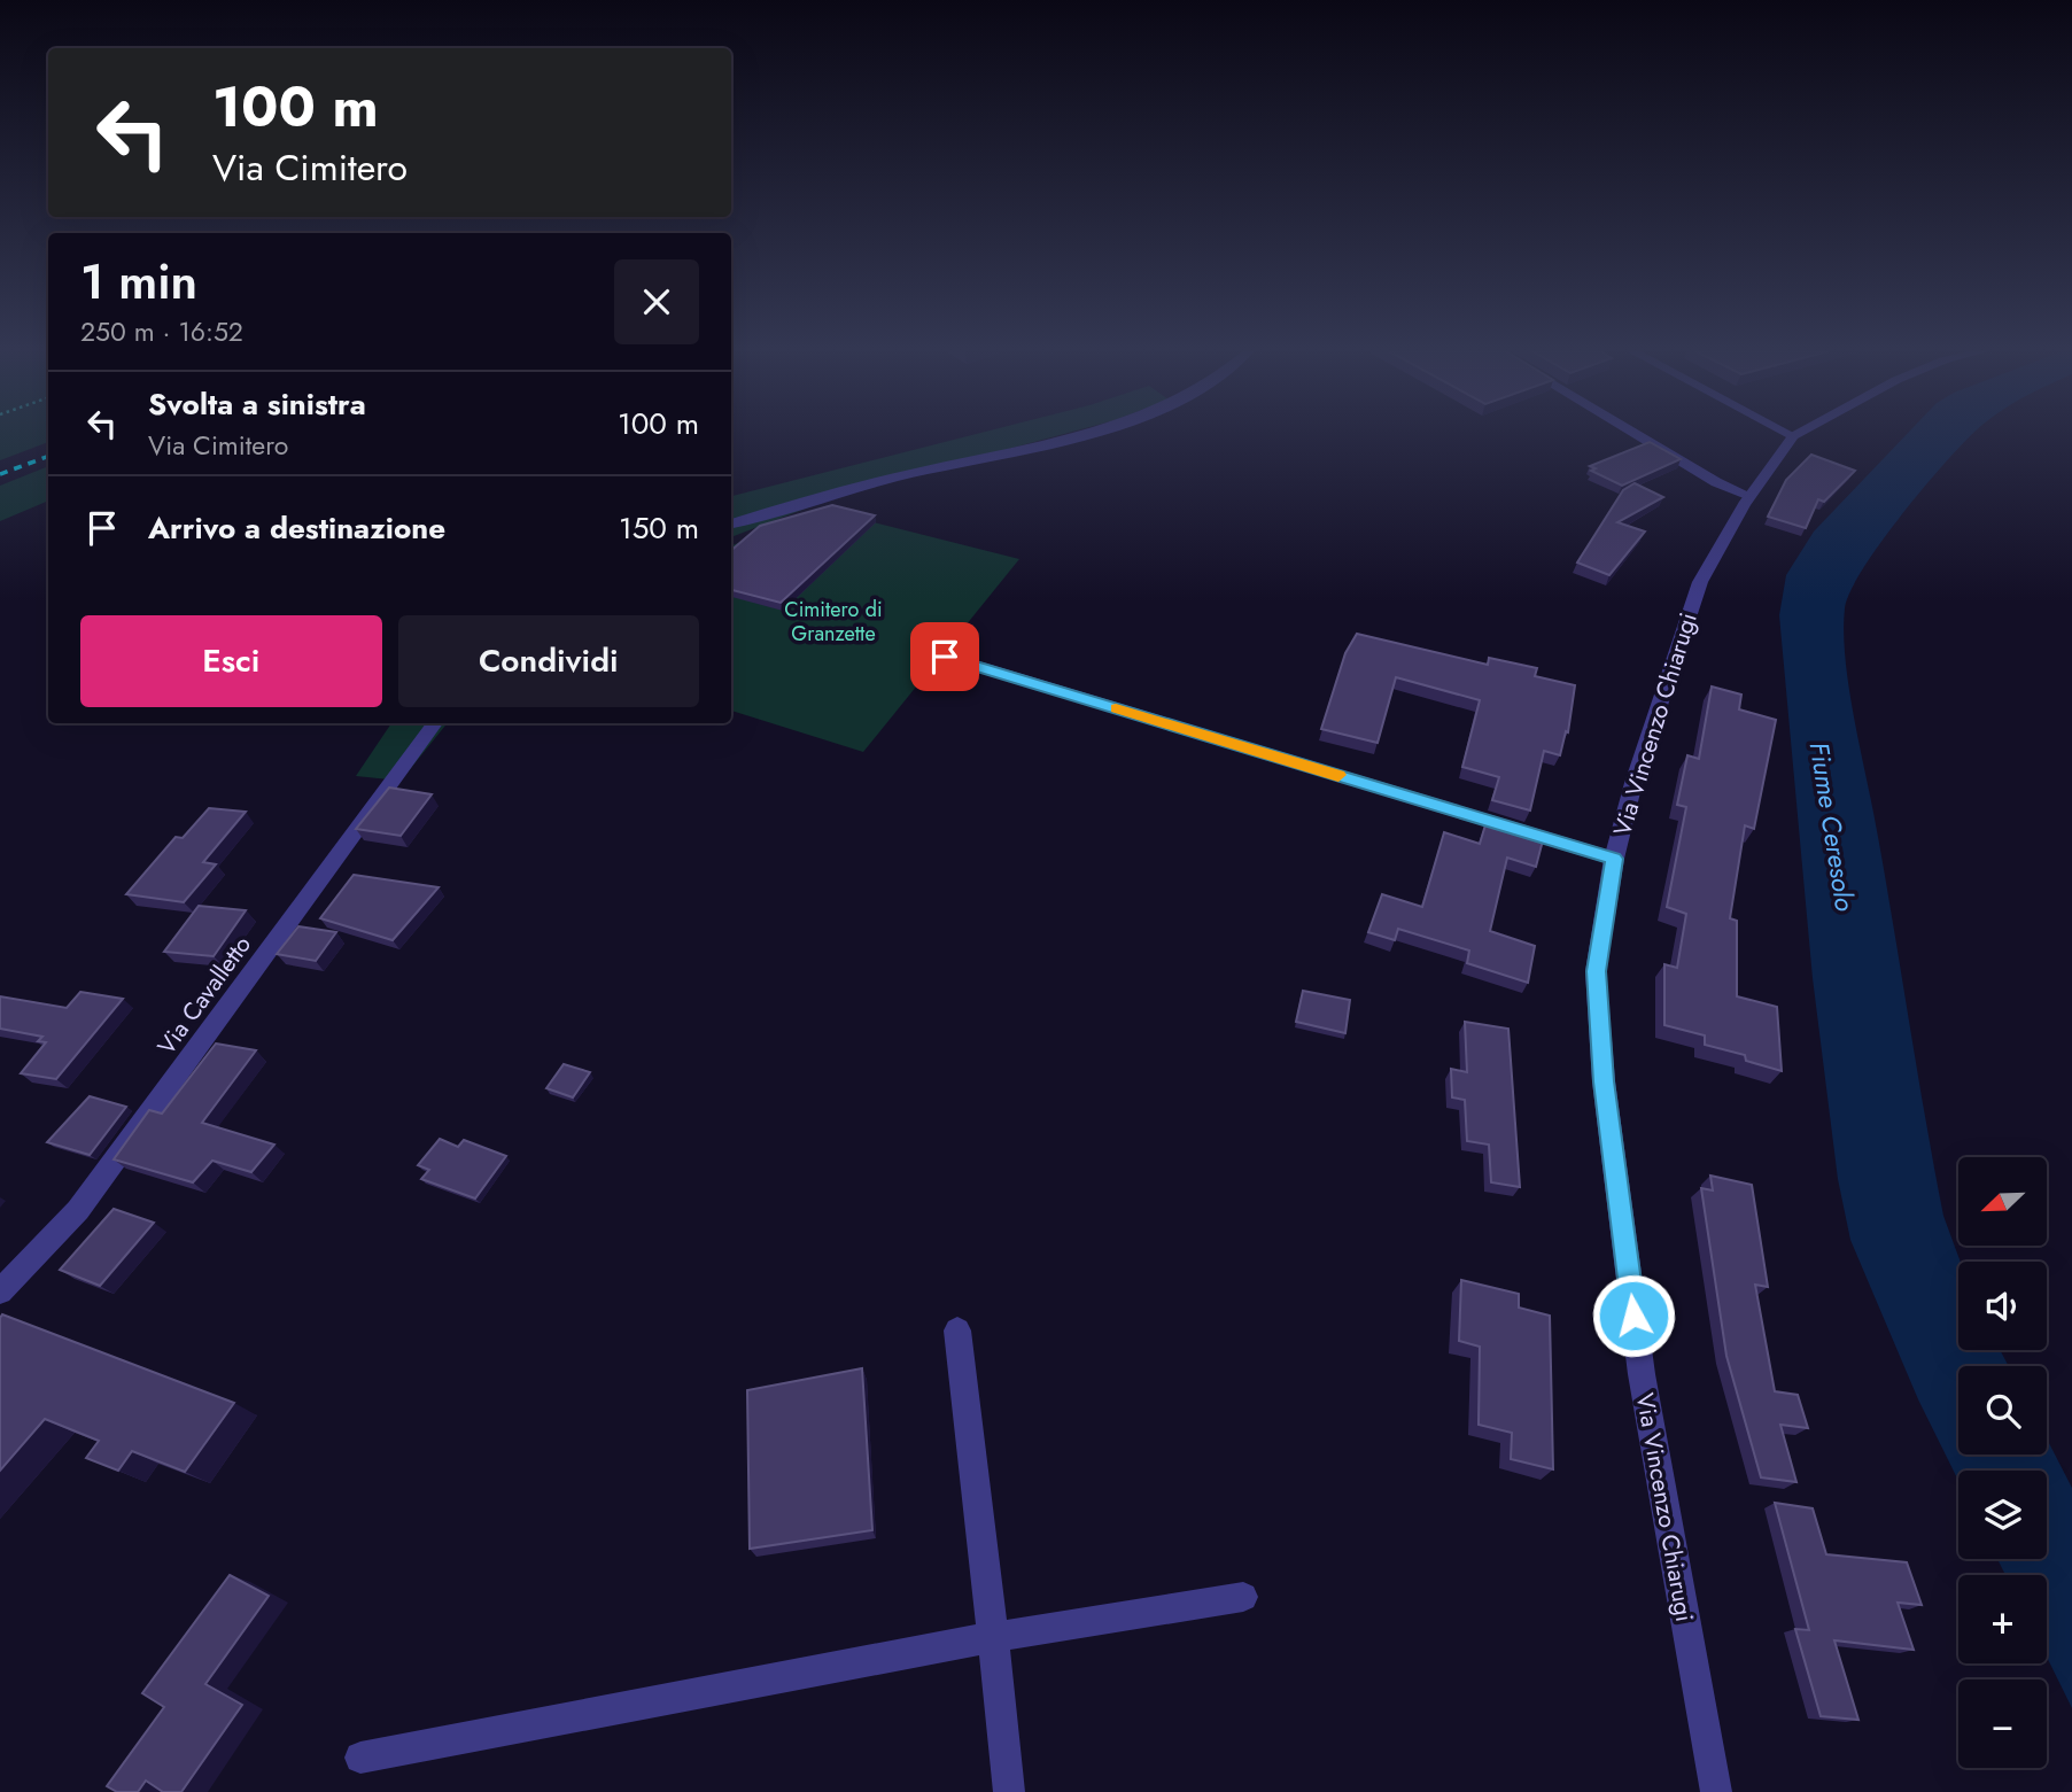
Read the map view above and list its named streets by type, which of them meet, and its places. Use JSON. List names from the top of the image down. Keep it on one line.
{"streets":{"street":["Via Vincenzo Chiarugi","Via Cavalletto"]},"water":["Fiume Ceresolo"],"parks":["Cimitero di Granzette"],"north":"bottom left","page":{"turn":["100 m","Via Cimitero"],"heading":["1 min","250 m · 16:52"],"list":[{"name":"Svolta a sinistra","note":"Via Cimitero","value":"100 m"},{"name":"Arrivo a destinazione","value":"150 m"}],"buttons":["Esci","Condividi"],"map_buttons":["+","−"]}}
